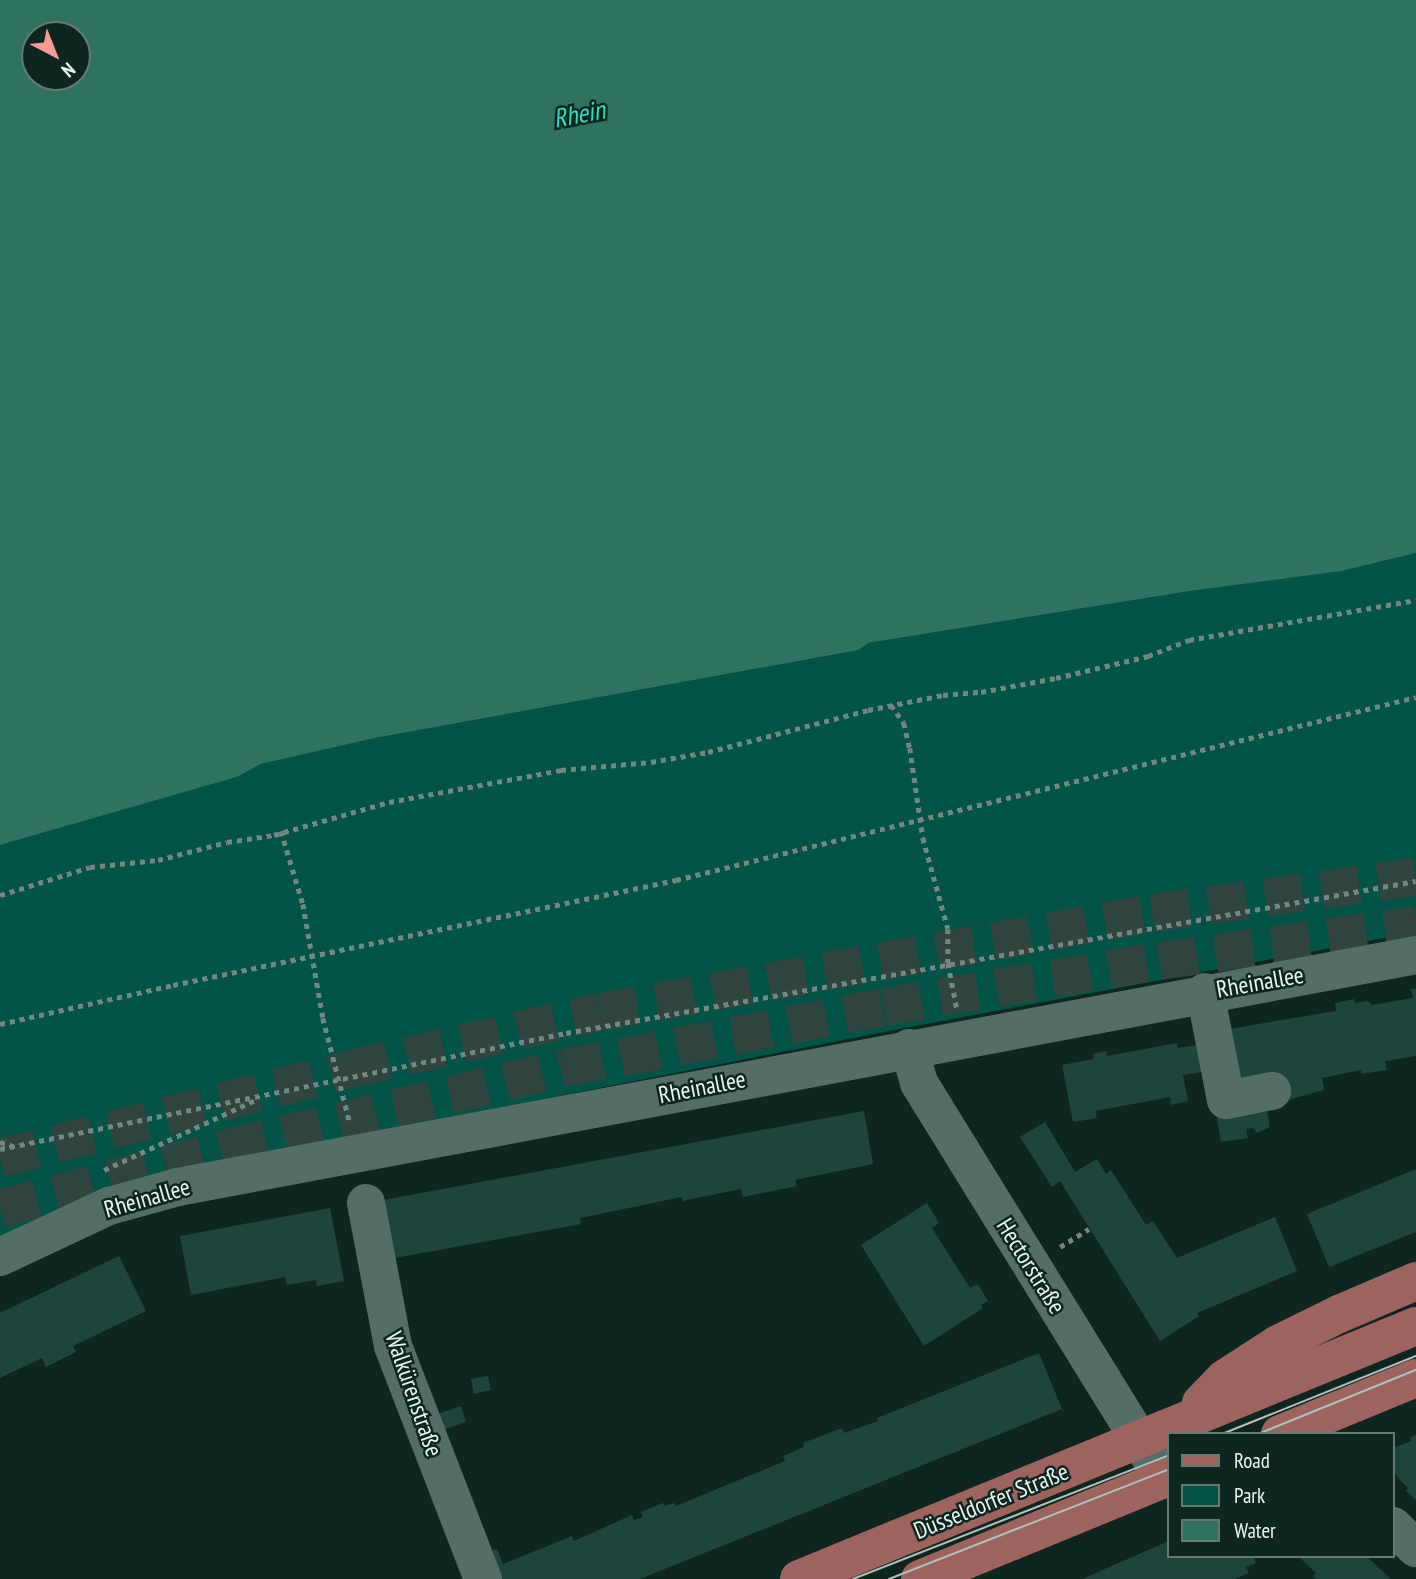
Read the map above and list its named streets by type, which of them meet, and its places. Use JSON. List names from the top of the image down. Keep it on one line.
{"streets":{"main road":["Düsseldorfer Straße"],"street":["Rheinallee","Hectorstraße","Walkürenstraße"]},"crossings":[["Rheinallee","Hectorstraße"],["Hectorstraße","Düsseldorfer Straße"]],"water":["Rhein"],"legend":["Road","Park","Water"],"north":"bottom right"}
